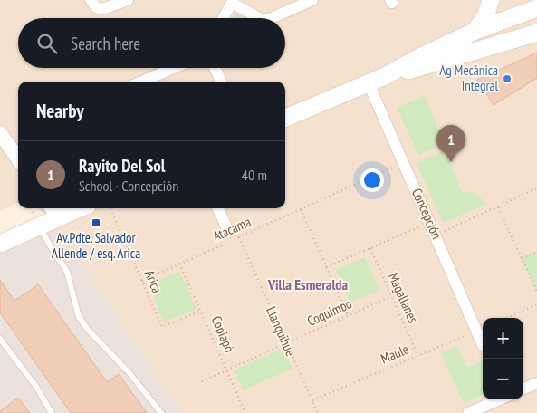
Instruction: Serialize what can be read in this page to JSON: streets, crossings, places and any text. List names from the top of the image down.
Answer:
{
  "streets": {
    "street": ["Concepción"],
    "path": [
      "Atacama",
      "Arica",
      "Magallanes",
      "Coquimbo",
      "Llanquihue",
      "Copiapó",
      "Maule"
    ]
  },
  "crossings": [
    ["Concepción", "Atacama"],
    ["Concepción", "Maule"],
    ["Atacama", "Arica"],
    ["Atacama", "Llanquihue"],
    ["Atacama", "Copiapó"],
    ["Arica", "Copiapó"],
    ["Magallanes", "Coquimbo"],
    ["Magallanes", "Maule"],
    ["Coquimbo", "Llanquihue"],
    ["Coquimbo", "Copiapó"],
    ["Llanquihue", "Maule"]
  ],
  "districts": ["Villa Esmeralda"],
  "places": {
    "other": ["Ag Mecánica Integral"],
    "transit": ["Av.Pdte. Salvador Allende / esq. Arica"]
  },
  "page": {
    "search": "Search here",
    "heading": "Nearby",
    "pins": "1",
    "list": [
      {
        "mark": "1",
        "name": "Rayito Del Sol",
        "note": "School · Concepción",
        "value": "40 m"
      }
    ],
    "map_buttons": ["+", "−"]
  }
}
